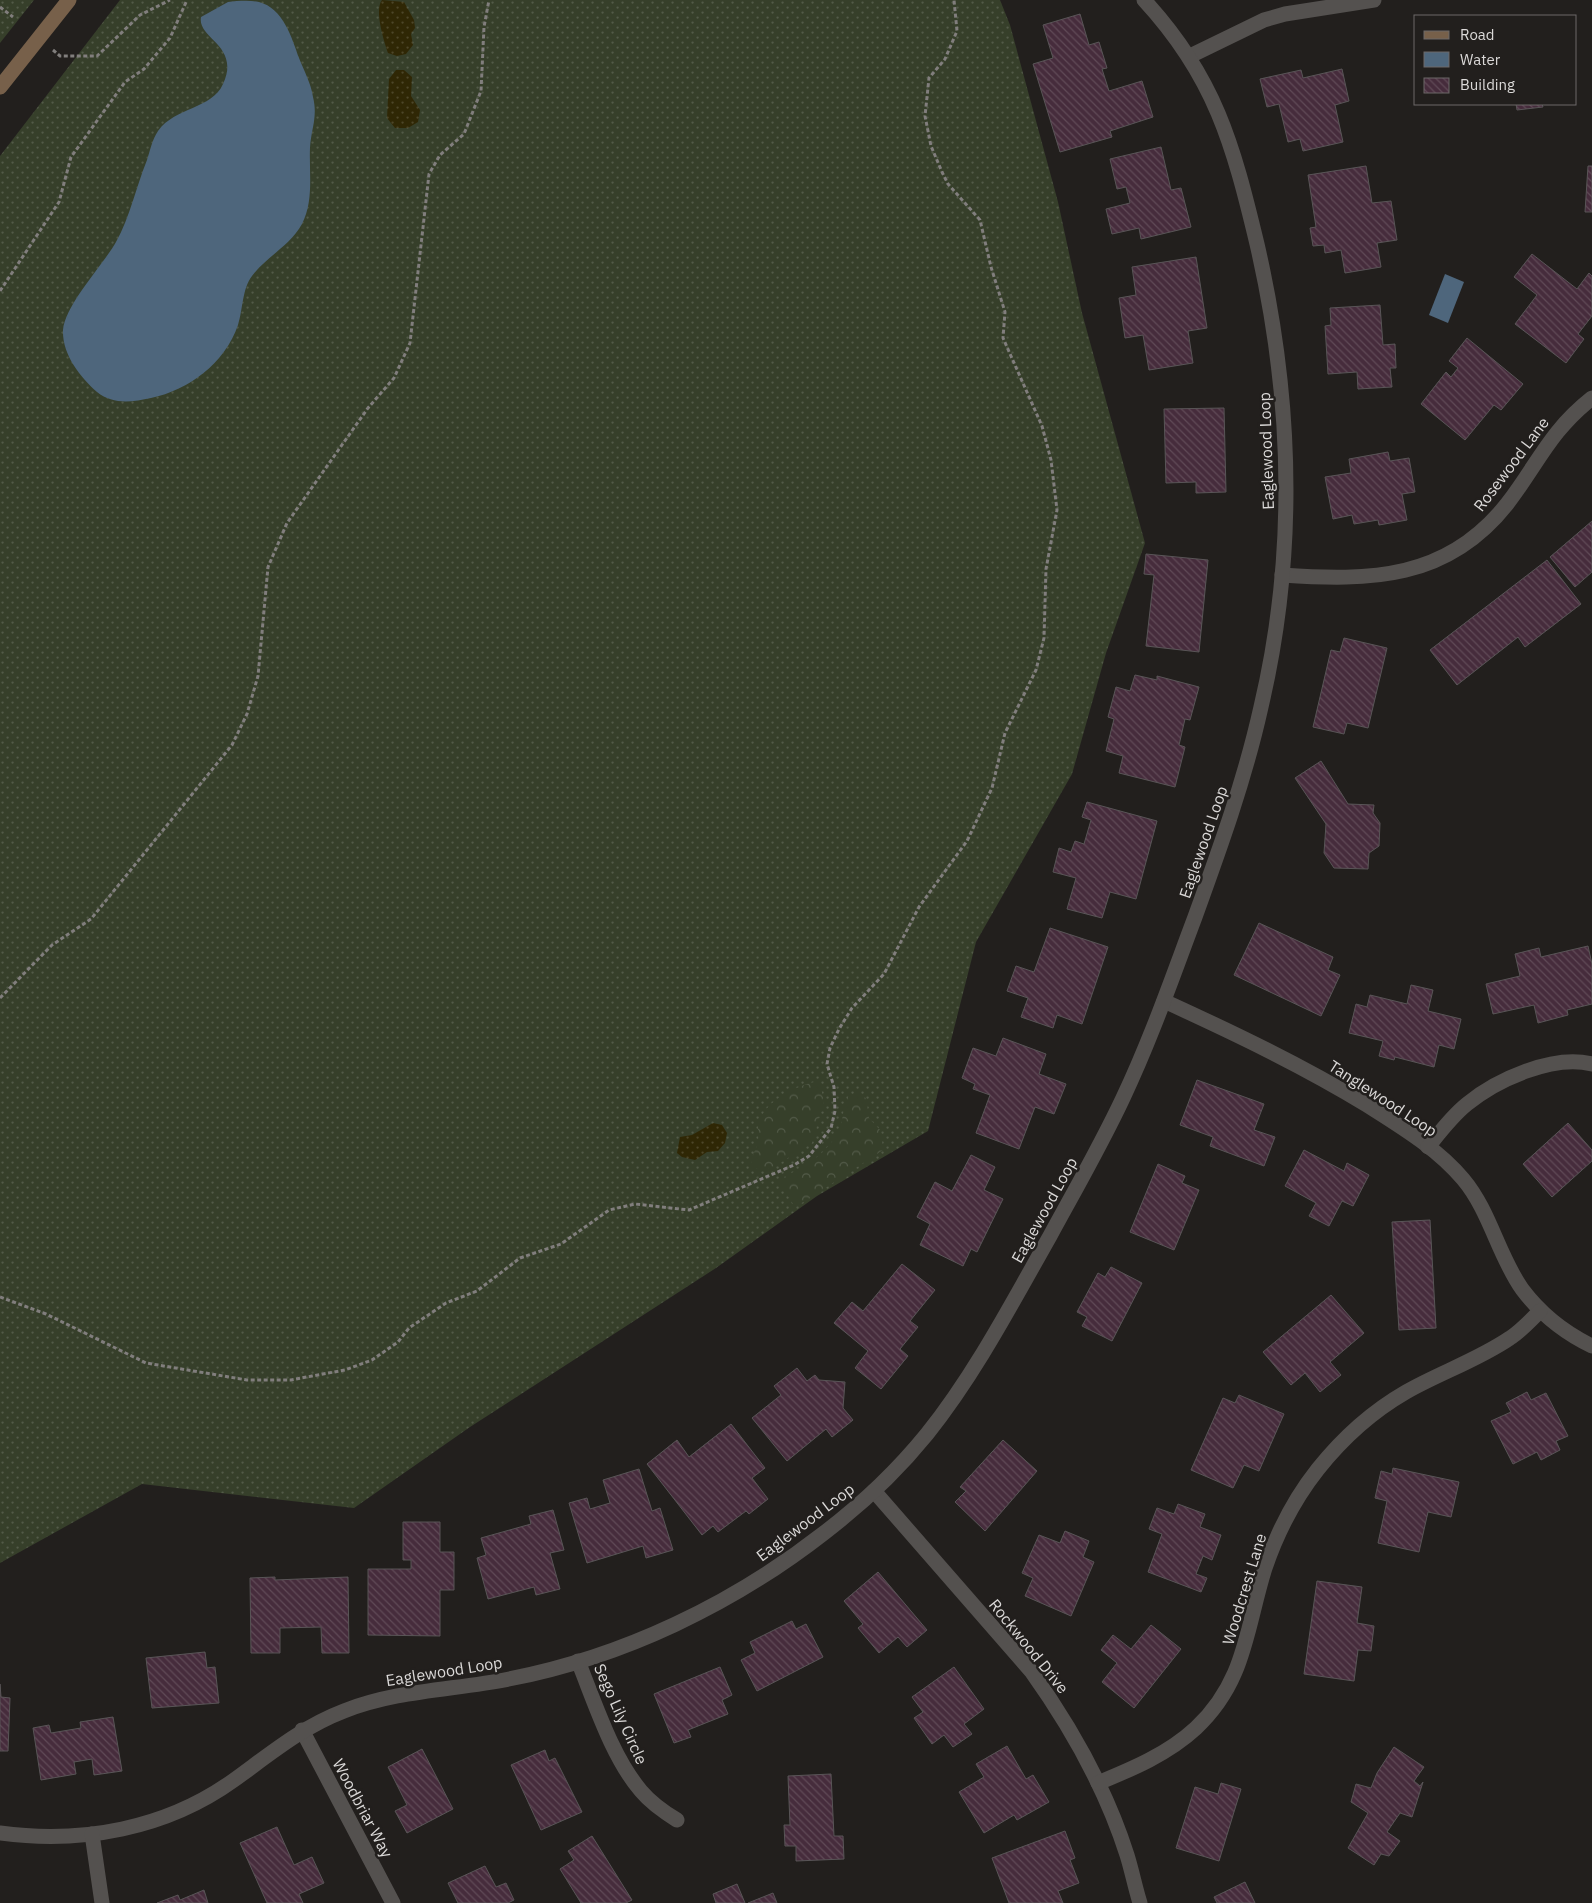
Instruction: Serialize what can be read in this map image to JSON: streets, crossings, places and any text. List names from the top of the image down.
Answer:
{
  "streets": {
    "street": [
      "Eaglewood Loop",
      "Rosewood Lane",
      "Tanglewood Loop",
      "Woodcrest Lane",
      "Rockwood Drive",
      "Sego Lily Circle",
      "Woodbriar Way"
    ]
  },
  "crossings": [
    ["Eaglewood Loop", "Rosewood Lane"],
    ["Eaglewood Loop", "Tanglewood Loop"],
    ["Eaglewood Loop", "Rockwood Drive"],
    ["Eaglewood Loop", "Sego Lily Circle"],
    ["Eaglewood Loop", "Woodbriar Way"],
    ["Tanglewood Loop", "Woodcrest Lane"],
    ["Woodcrest Lane", "Rockwood Drive"]
  ],
  "legend": ["Road", "Water", "Building"]
}
